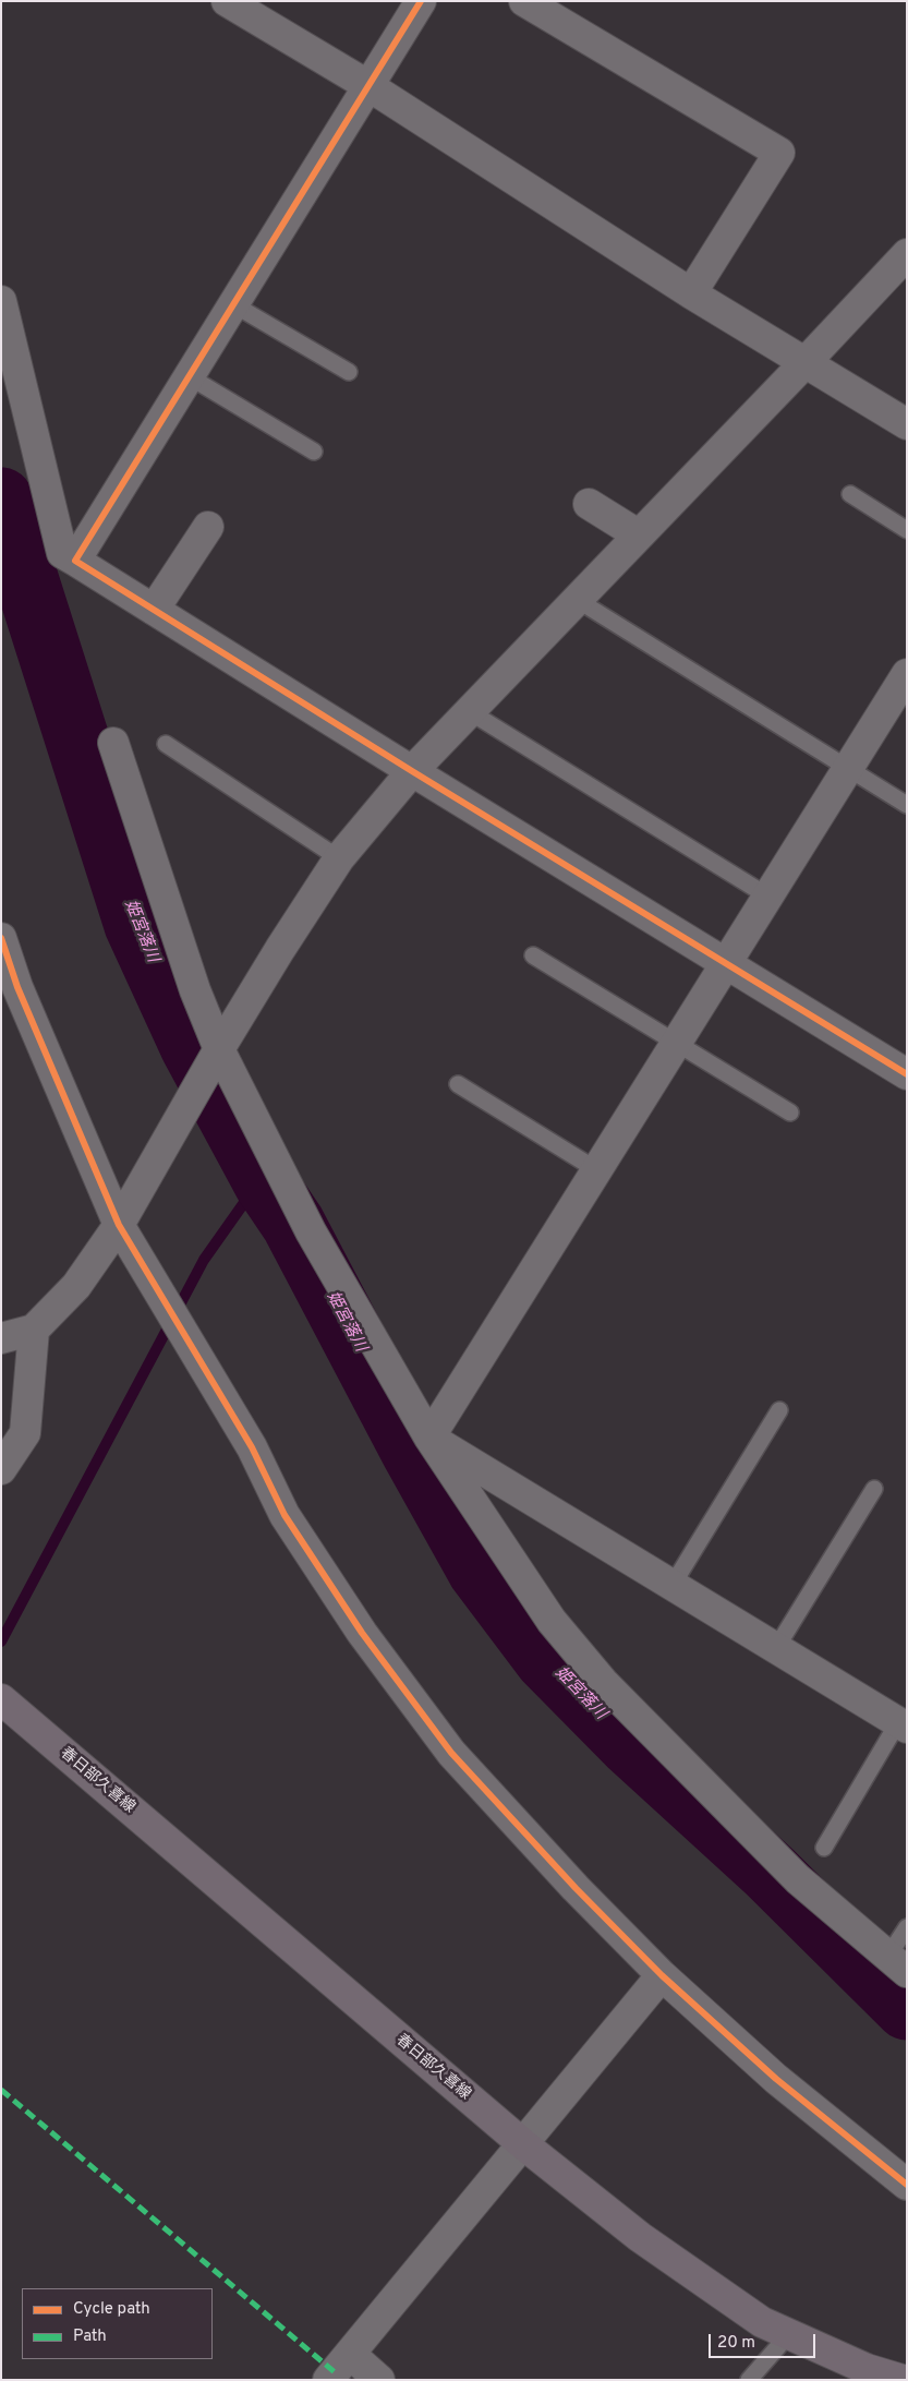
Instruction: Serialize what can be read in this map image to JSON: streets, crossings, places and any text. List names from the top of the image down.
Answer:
{
  "streets": {
    "main road": ["春日部久喜線"]
  },
  "water": ["姫宮落川"],
  "legend": ["Cycle path", "Path"],
  "scale_bar": "20 m"
}
